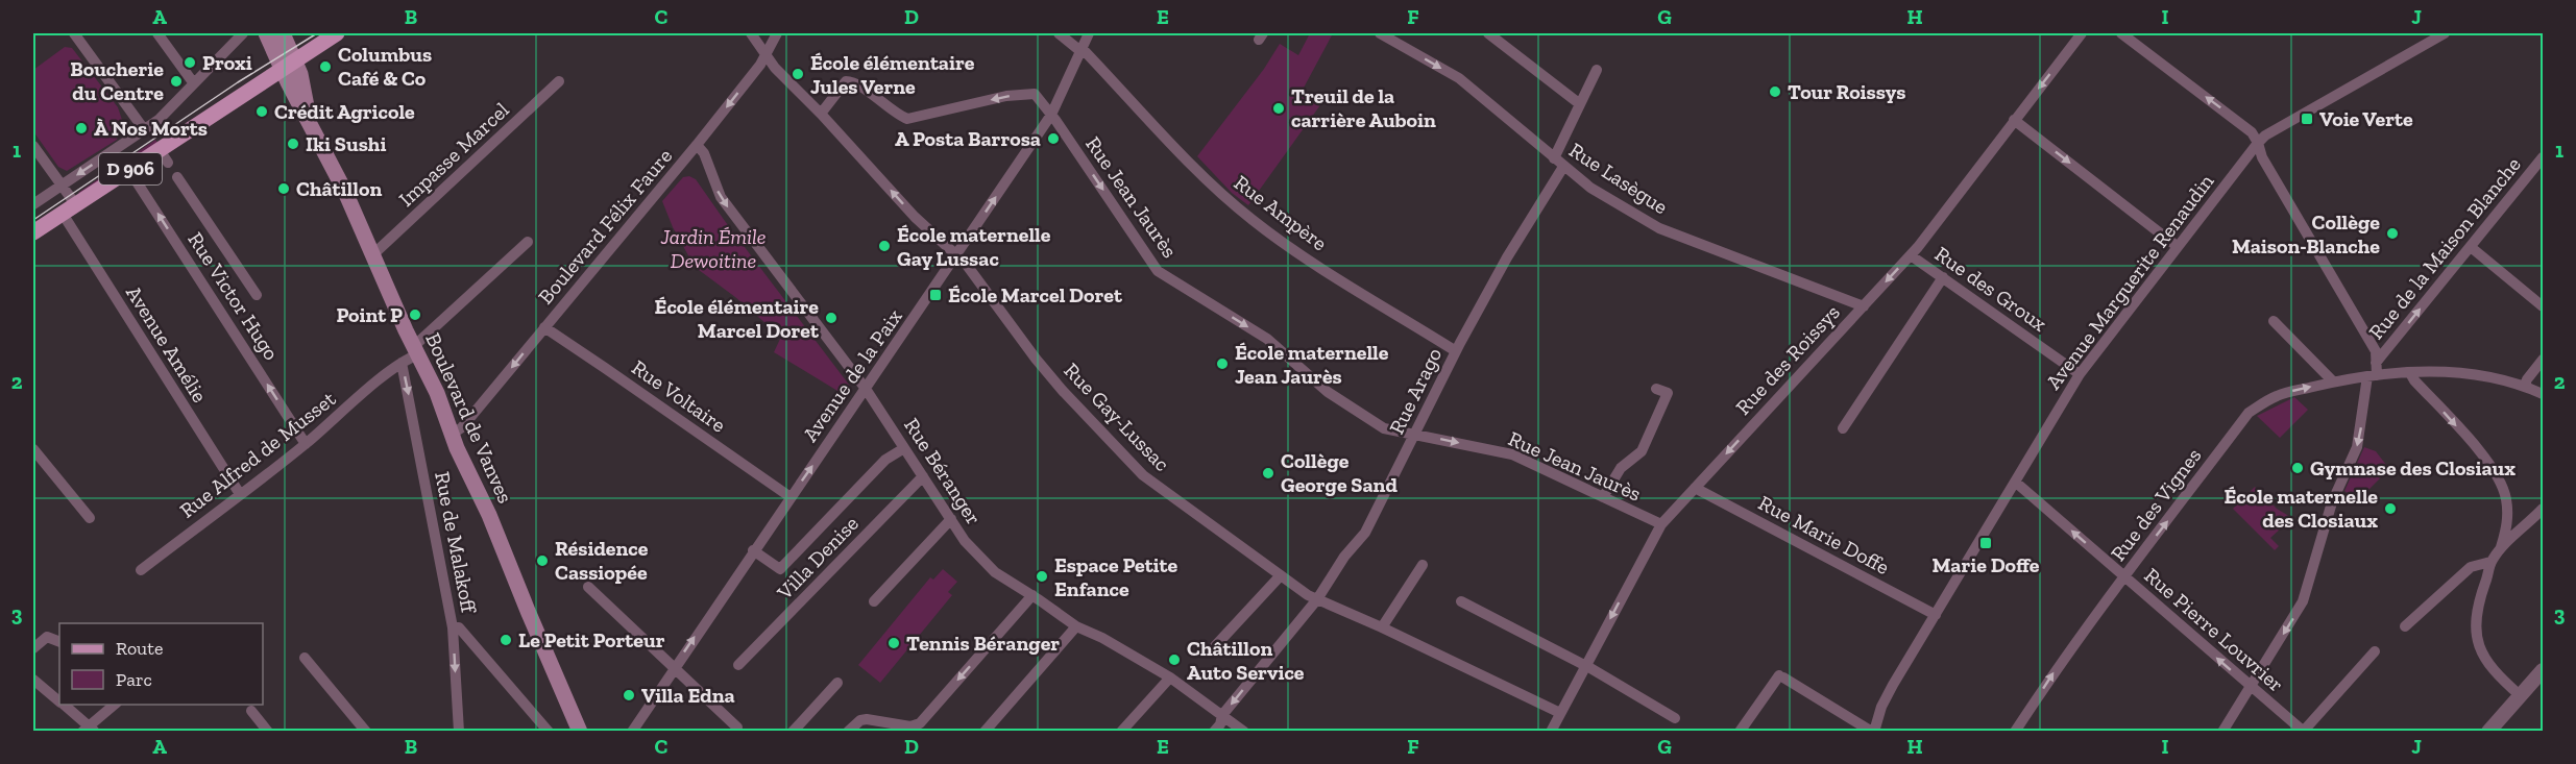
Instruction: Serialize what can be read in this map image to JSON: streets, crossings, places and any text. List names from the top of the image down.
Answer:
{
  "streets": {
    "main road": ["D 906", "Boulevard de Vanves"],
    "street": [
      "Impasse Marcel",
      "Rue Lasègue",
      "Rue Jean Jaurès",
      "Rue Ampère",
      "Boulevard Félix Faure",
      "Rue de la Maison Blanche",
      "Avenue Marguerite Renaudin",
      "Rue des Groux",
      "Rue Victor Hugo",
      "Avenue Amélie",
      "Rue des Roissys",
      "Avenue de la Paix",
      "Rue Arago",
      "Rue Voltaire",
      "Rue Gay-Lussac",
      "Rue Alfred de Musset",
      "Rue Béranger",
      "Rue des Vignes",
      "Rue Marie Doffe",
      "Rue de Malakoff",
      "Villa Denise",
      "Rue Pierre Louvrier"
    ]
  },
  "crossings": [
    ["Impasse Marcel", "Boulevard de Vanves"],
    ["D 906", "Rue Victor Hugo"],
    ["D 906", "Avenue Amélie"],
    ["D 906", "Boulevard de Vanves"],
    ["Rue Lasègue", "Rue des Roissys"],
    ["Rue Lasègue", "Rue Arago"],
    ["Rue Jean Jaurès", "Rue des Roissys"],
    ["Rue Jean Jaurès", "Avenue de la Paix"],
    ["Rue Jean Jaurès", "Rue Arago"],
    ["Rue Jean Jaurès", "Rue Gay-Lussac"],
    ["Rue Ampère", "Avenue de la Paix"],
    ["Rue Ampère", "Rue Arago"],
    ["Boulevard Félix Faure", "Rue Voltaire"],
    ["Boulevard Félix Faure", "Rue Gay-Lussac"],
    ["Boulevard Félix Faure", "Boulevard de Vanves"],
    ["Boulevard Félix Faure", "Rue Béranger"],
    ["Avenue Marguerite Renaudin", "Rue des Groux"],
    ["Avenue Marguerite Renaudin", "Rue Marie Doffe"],
    ["Avenue Marguerite Renaudin", "Rue Pierre Louvrier"],
    ["Rue des Groux", "Rue des Roissys"],
    ["Rue Victor Hugo", "Rue Alfred de Musset"],
    ["Avenue Amélie", "Rue Alfred de Musset"],
    ["Rue des Roissys", "Rue Gay-Lussac"],
    ["Rue des Roissys", "Rue Marie Doffe"],
    ["Avenue de la Paix", "Rue Voltaire"],
    ["Avenue de la Paix", "Rue Gay-Lussac"],
    ["Avenue de la Paix", "Rue Béranger"],
    ["Rue Arago", "Rue Gay-Lussac"],
    ["Rue Arago", "Rue Béranger"],
    ["Rue Alfred de Musset", "Rue de Malakoff"],
    ["Rue Béranger", "Villa Denise"],
    ["Rue des Vignes", "Rue Pierre Louvrier"]
  ],
  "one_way": [
    "Rue de la Maison Blanche",
    "Rue des Roissys",
    "Avenue de la Paix",
    "Rue Béranger",
    "Rue des Vignes",
    "Rue de Malakoff",
    "Rue Pierre Louvrier"
  ],
  "parks": ["Jardin Émile Dewoitine"],
  "places": {
    "other": [
      "Proxi",
      "Columbus Café & Co",
      "École élémentaire Jules Verne",
      "Boucherie du Centre",
      "Tour Roissys",
      "Treuil de la carrière Auboin",
      "Crédit Agricole",
      "À Nos Morts",
      "A Posta Barrosa",
      "Iki Sushi",
      "Châtillon",
      "Collège Maison-Blanche",
      "École maternelle Gay Lussac",
      "Point P",
      "École élémentaire Marcel Doret",
      "École maternelle Jean Jaurès",
      "Gymnase des Closiaux",
      "Collège George Sand",
      "École maternelle des Closiaux",
      "Résidence Cassiopée",
      "Espace Petite Enfance",
      "Le Petit Porteur",
      "Tennis Béranger",
      "Châtillon Auto Service",
      "Villa Edna"
    ],
    "transit": ["Voie Verte", "École Marcel Doret", "Marie Doffe"]
  },
  "legend": ["Route", "Parc"],
  "grid": {
    "columns": [
      "A",
      "B",
      "C",
      "D",
      "E",
      "F",
      "G",
      "H",
      "I",
      "J"
    ],
    "rows": ["1", "2", "3"]
  }
}
